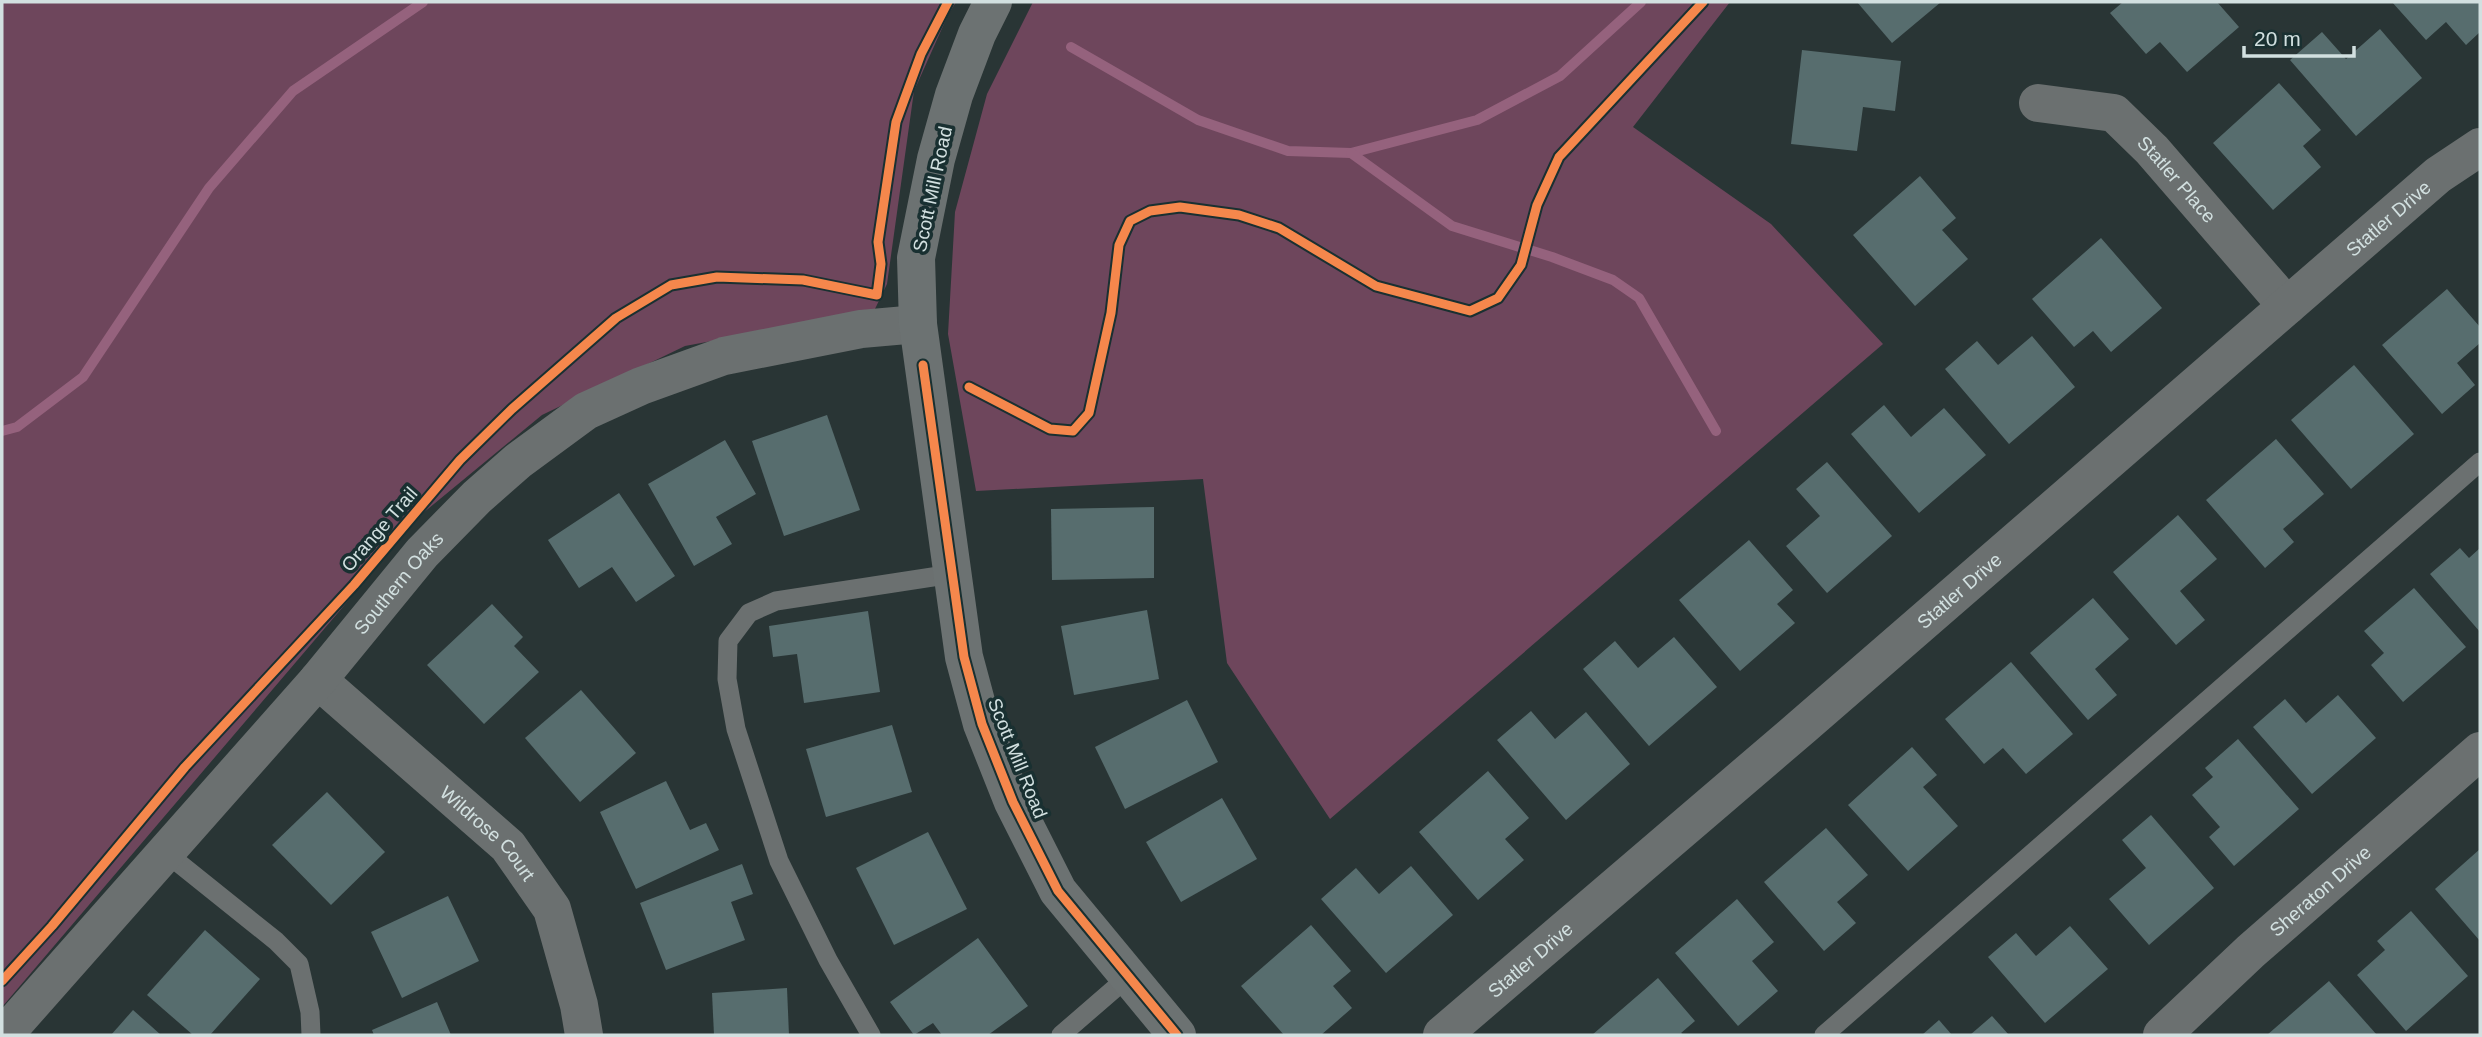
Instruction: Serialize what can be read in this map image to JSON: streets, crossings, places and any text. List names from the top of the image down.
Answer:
{
  "streets": {
    "street": [
      "Statler Place",
      "Scott Mill Road",
      "Statler Drive",
      "Southern Oaks",
      "Wildrose Court",
      "Sheraton Drive"
    ],
    "cycle path": ["Orange Trail"]
  },
  "crossings": [
    ["Statler Place", "Statler Drive"],
    ["Scott Mill Road", "Southern Oaks"],
    ["Southern Oaks", "Wildrose Court"]
  ],
  "scale_bar": "20 m"
}
